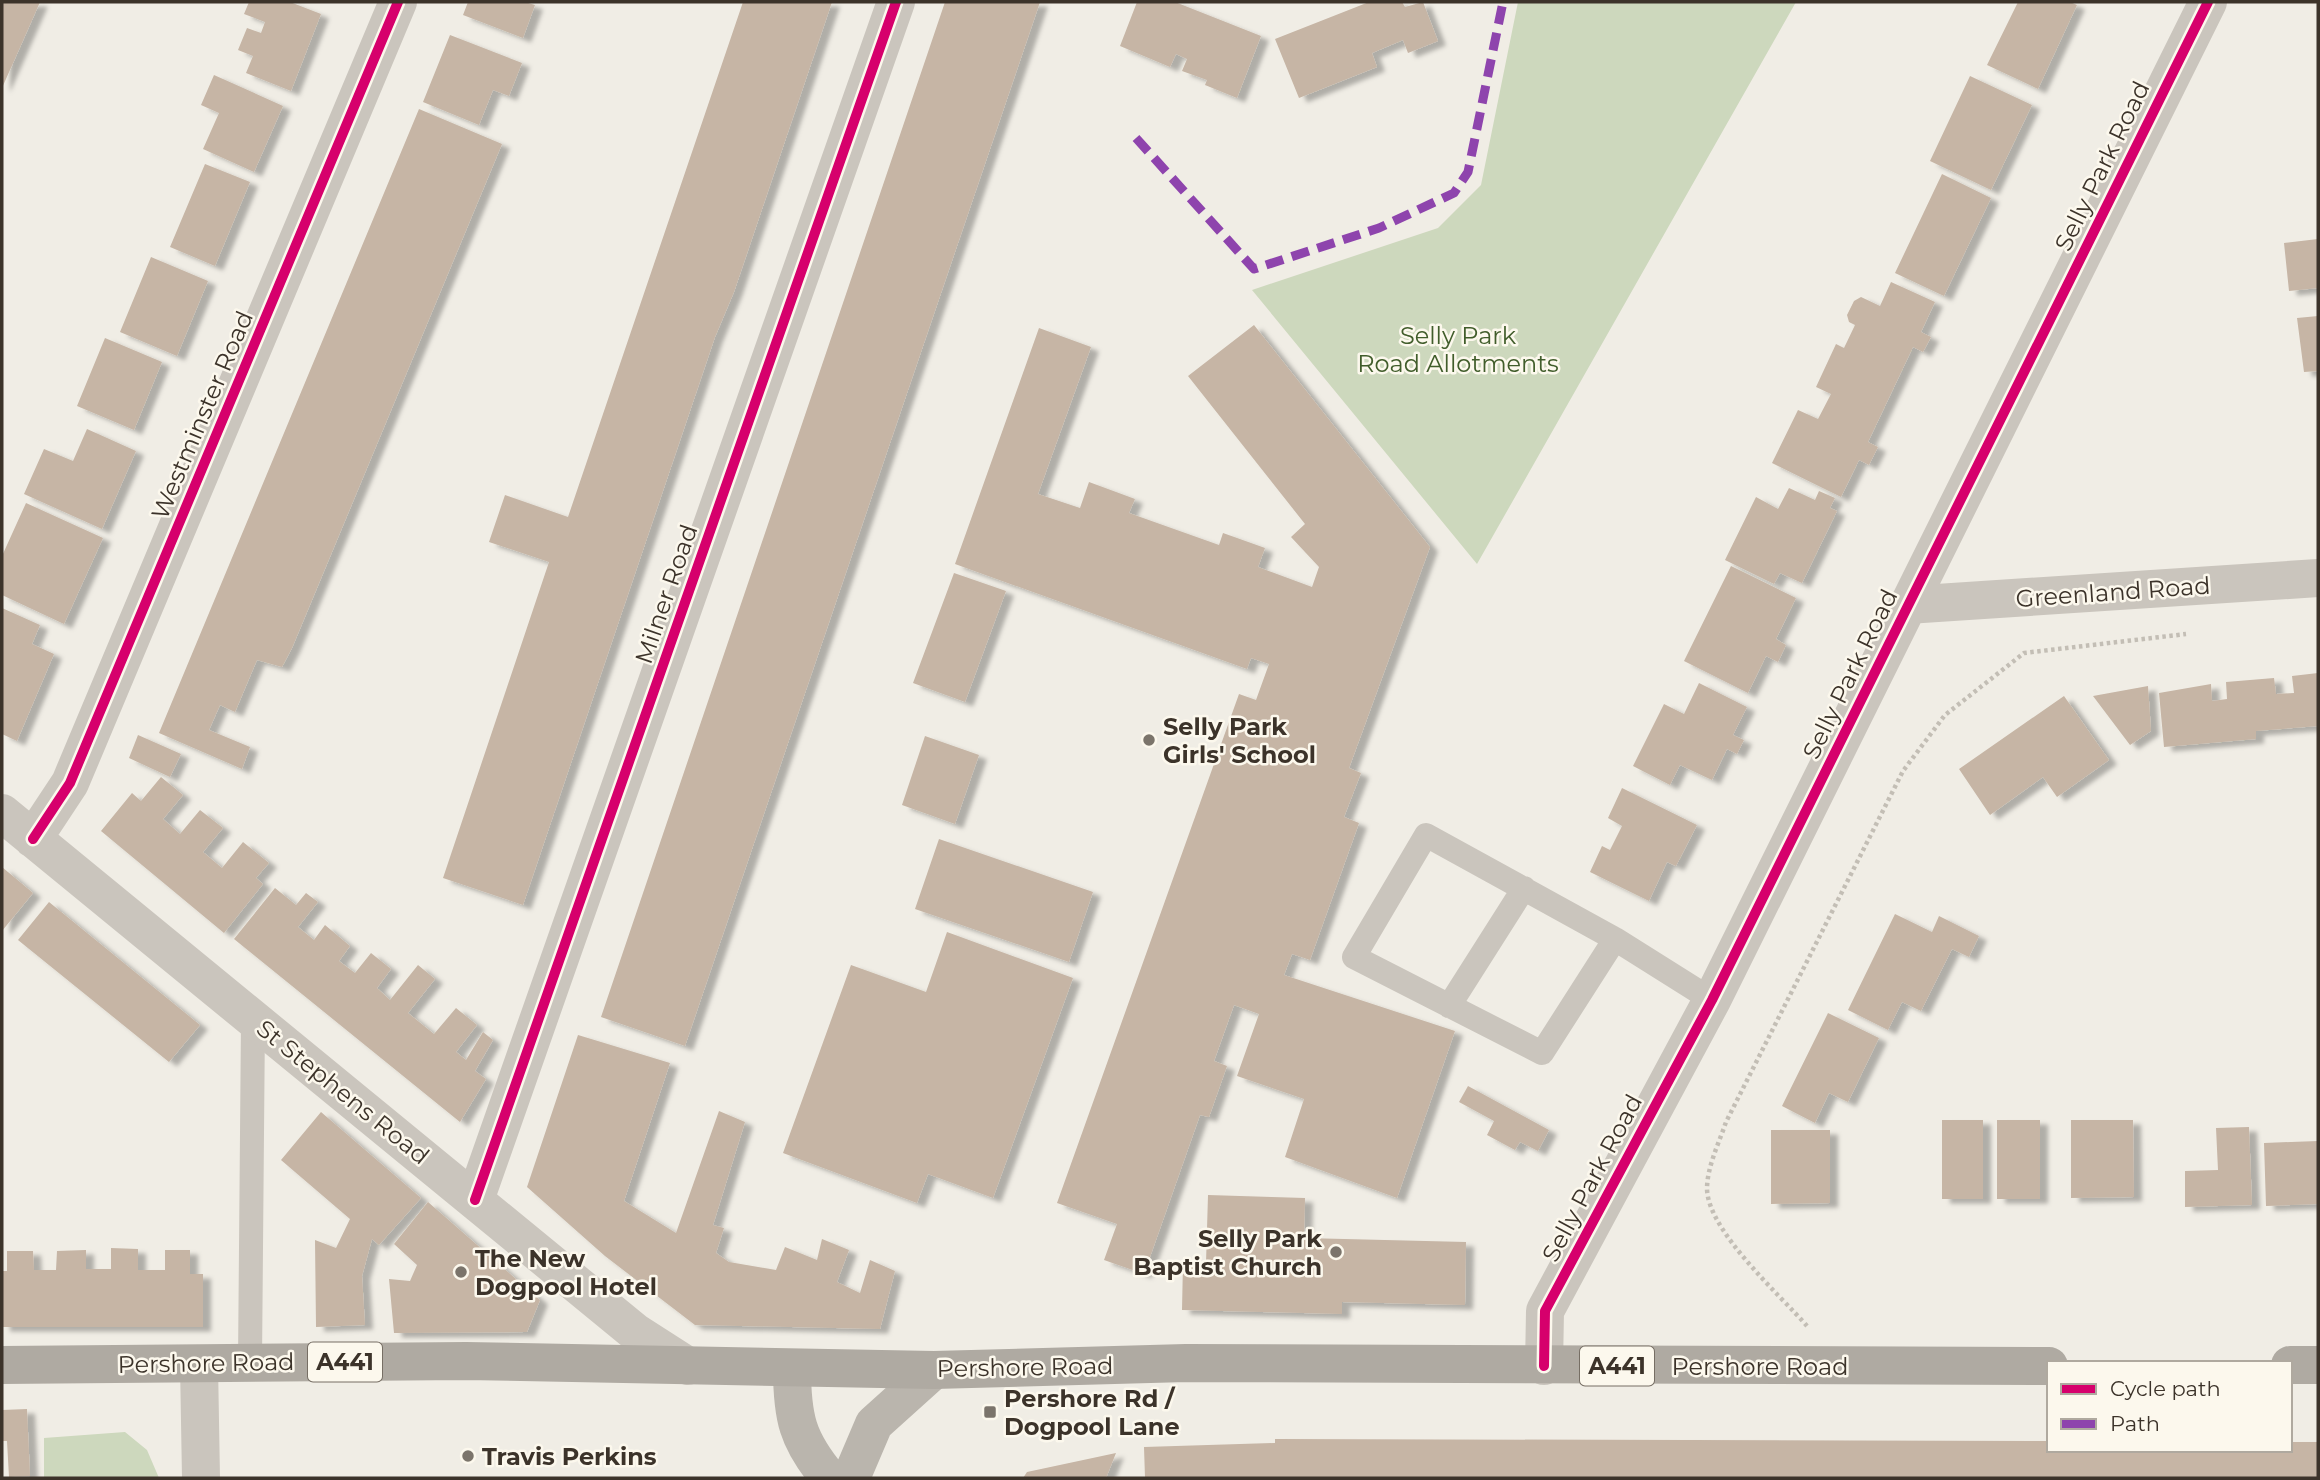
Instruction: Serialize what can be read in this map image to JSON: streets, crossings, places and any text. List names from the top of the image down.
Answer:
{
  "streets": {
    "main road": ["A441", "Pershore Road"],
    "street": [
      "Selly Park Road",
      "Westminster Road",
      "Greenland Road",
      "Milner Road",
      "St Stephens Road"
    ]
  },
  "crossings": [
    ["Selly Park Road", "Greenland Road"],
    ["Selly Park Road", "Pershore Road"],
    ["Westminster Road", "St Stephens Road"],
    ["Milner Road", "St Stephens Road"],
    ["St Stephens Road", "Pershore Road"]
  ],
  "parks": ["Selly Park Road Allotments"],
  "places": {
    "other": [
      "Selly Park Girls' School",
      "Selly Park Baptist Church",
      "The New Dogpool Hotel",
      "Travis Perkins"
    ],
    "transit": ["Pershore Rd / Dogpool Lane"]
  },
  "legend": ["Cycle path", "Path"]
}
